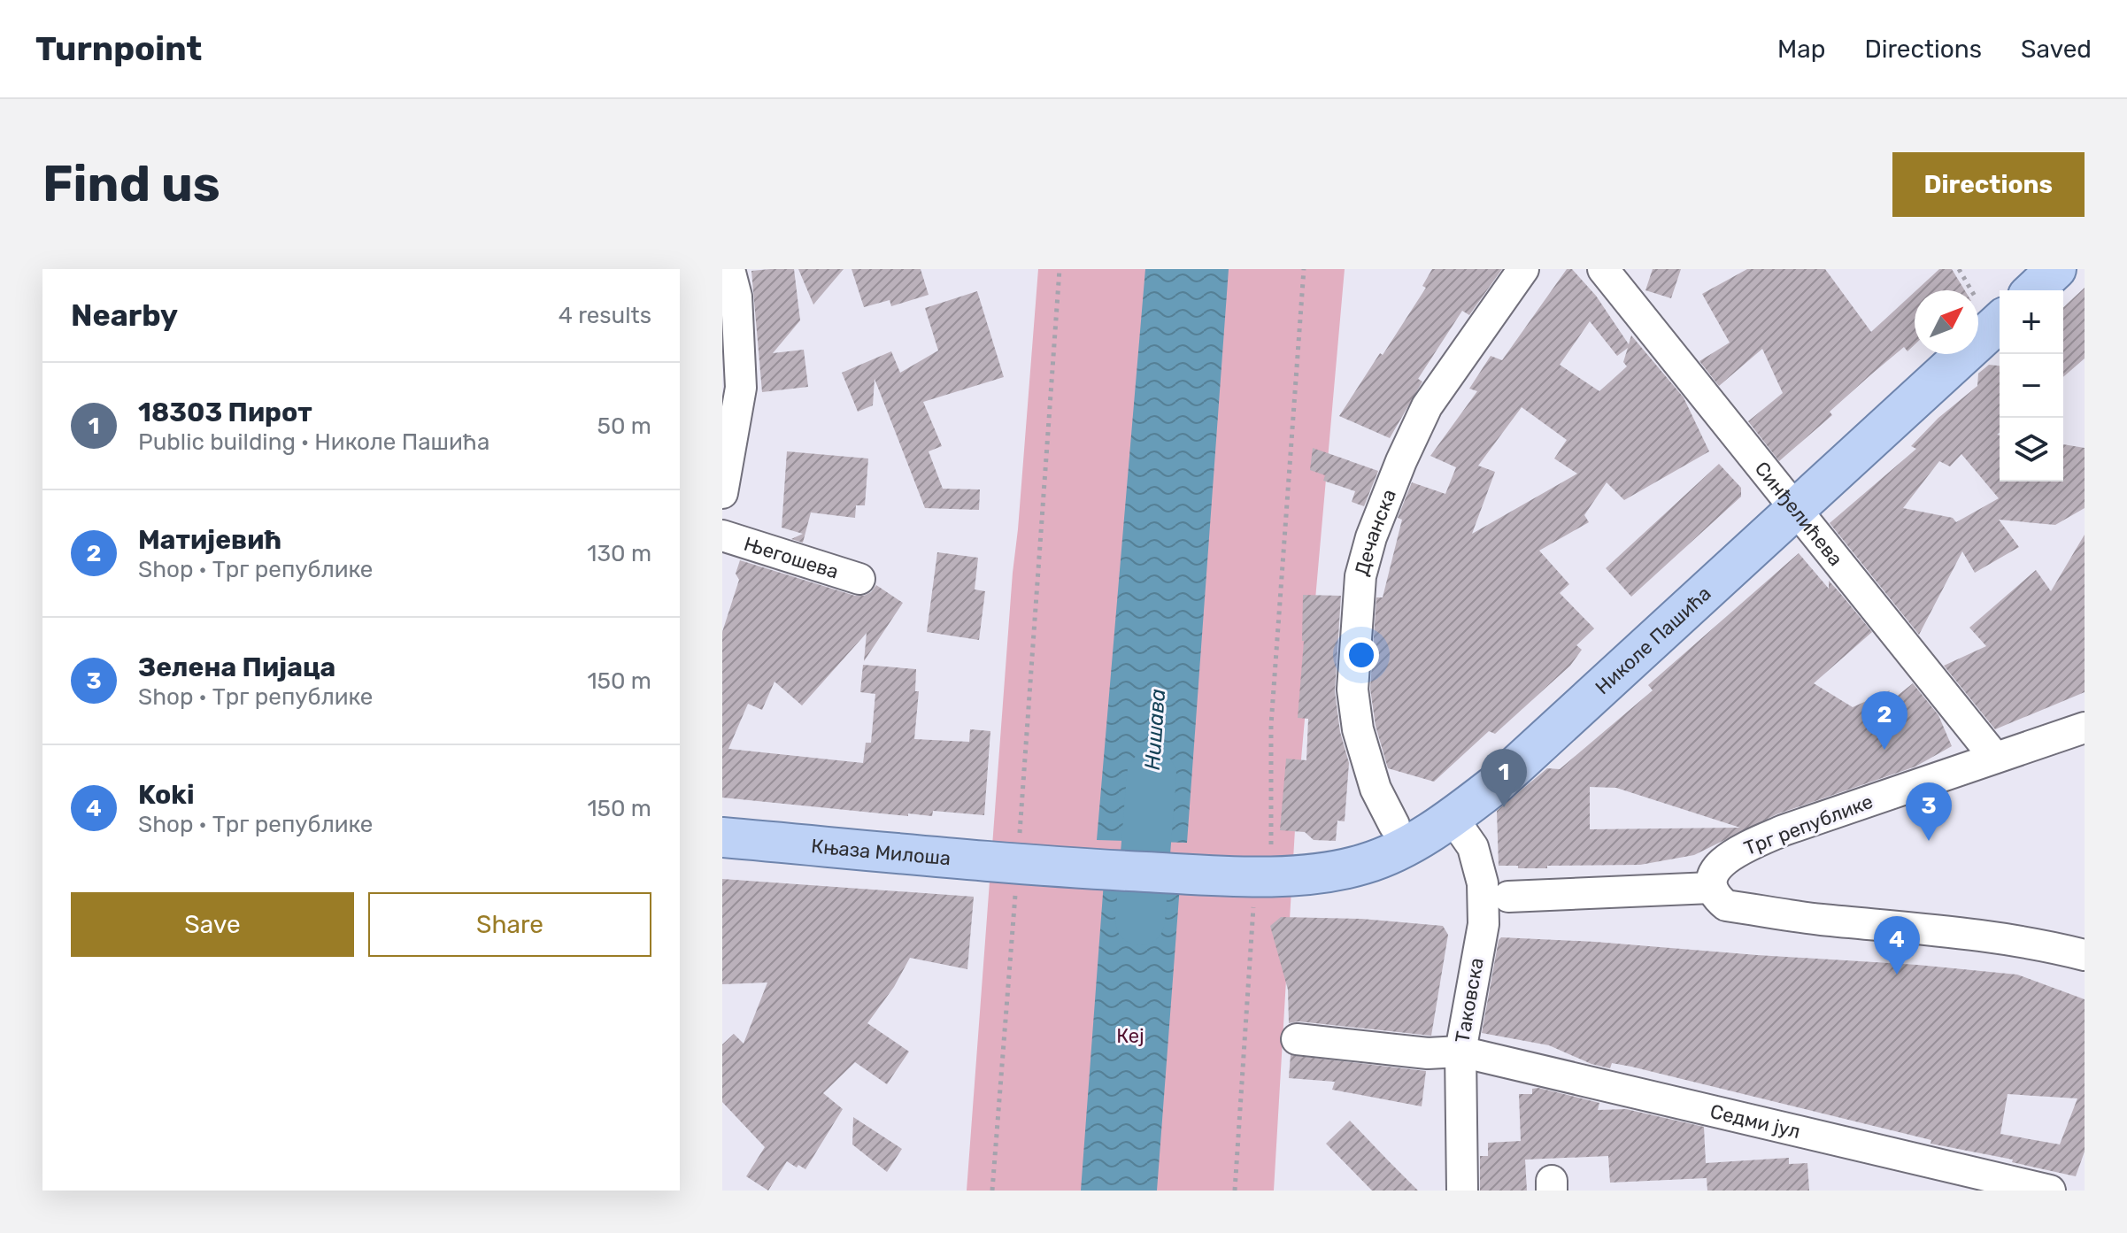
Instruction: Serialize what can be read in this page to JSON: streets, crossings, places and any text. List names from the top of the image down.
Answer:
{
  "streets": {
    "main road": ["Николе Пашића", "Књаза Милоша"],
    "street": [
      "Синђелићева",
      "Дечанска",
      "Његошева",
      "Трг републике",
      "Таковска",
      "Седми јул"
    ]
  },
  "crossings": [
    ["Синђелићева", "Николе Пашића"],
    ["Синђелићева", "Трг републике"],
    ["Николе Пашића", "Књаза Милоша"],
    ["Николе Пашића", "Таковска"],
    ["Таковска", "Седми јул"]
  ],
  "water": ["Нишава"],
  "parks": ["Кеј"],
  "north": "top right",
  "page": {
    "header": "Turnpoint",
    "nav": ["Map", "Directions", "Saved"],
    "buttons": [
      "Directions",
      ["Save", "Share"]
    ],
    "title": "Find us",
    "heading": ["Nearby", "4 results"],
    "map_buttons": ["+", "−"],
    "list": [
      {
        "mark": "1",
        "name": "18303 Пирот",
        "note": "Public building · Николе Пашића",
        "value": "50 m"
      },
      {
        "mark": "2",
        "name": "Матијевић",
        "note": "Shop · Трг републике",
        "value": "130 m"
      },
      {
        "mark": "3",
        "name": "Зелена Пијаца",
        "note": "Shop · Трг републике",
        "value": "150 m"
      },
      {
        "mark": "4",
        "name": "Koki",
        "note": "Shop · Трг републике",
        "value": "150 m"
      }
    ],
    "pins": [
      "2",
      "1",
      "3",
      "4"
    ]
  }
}
